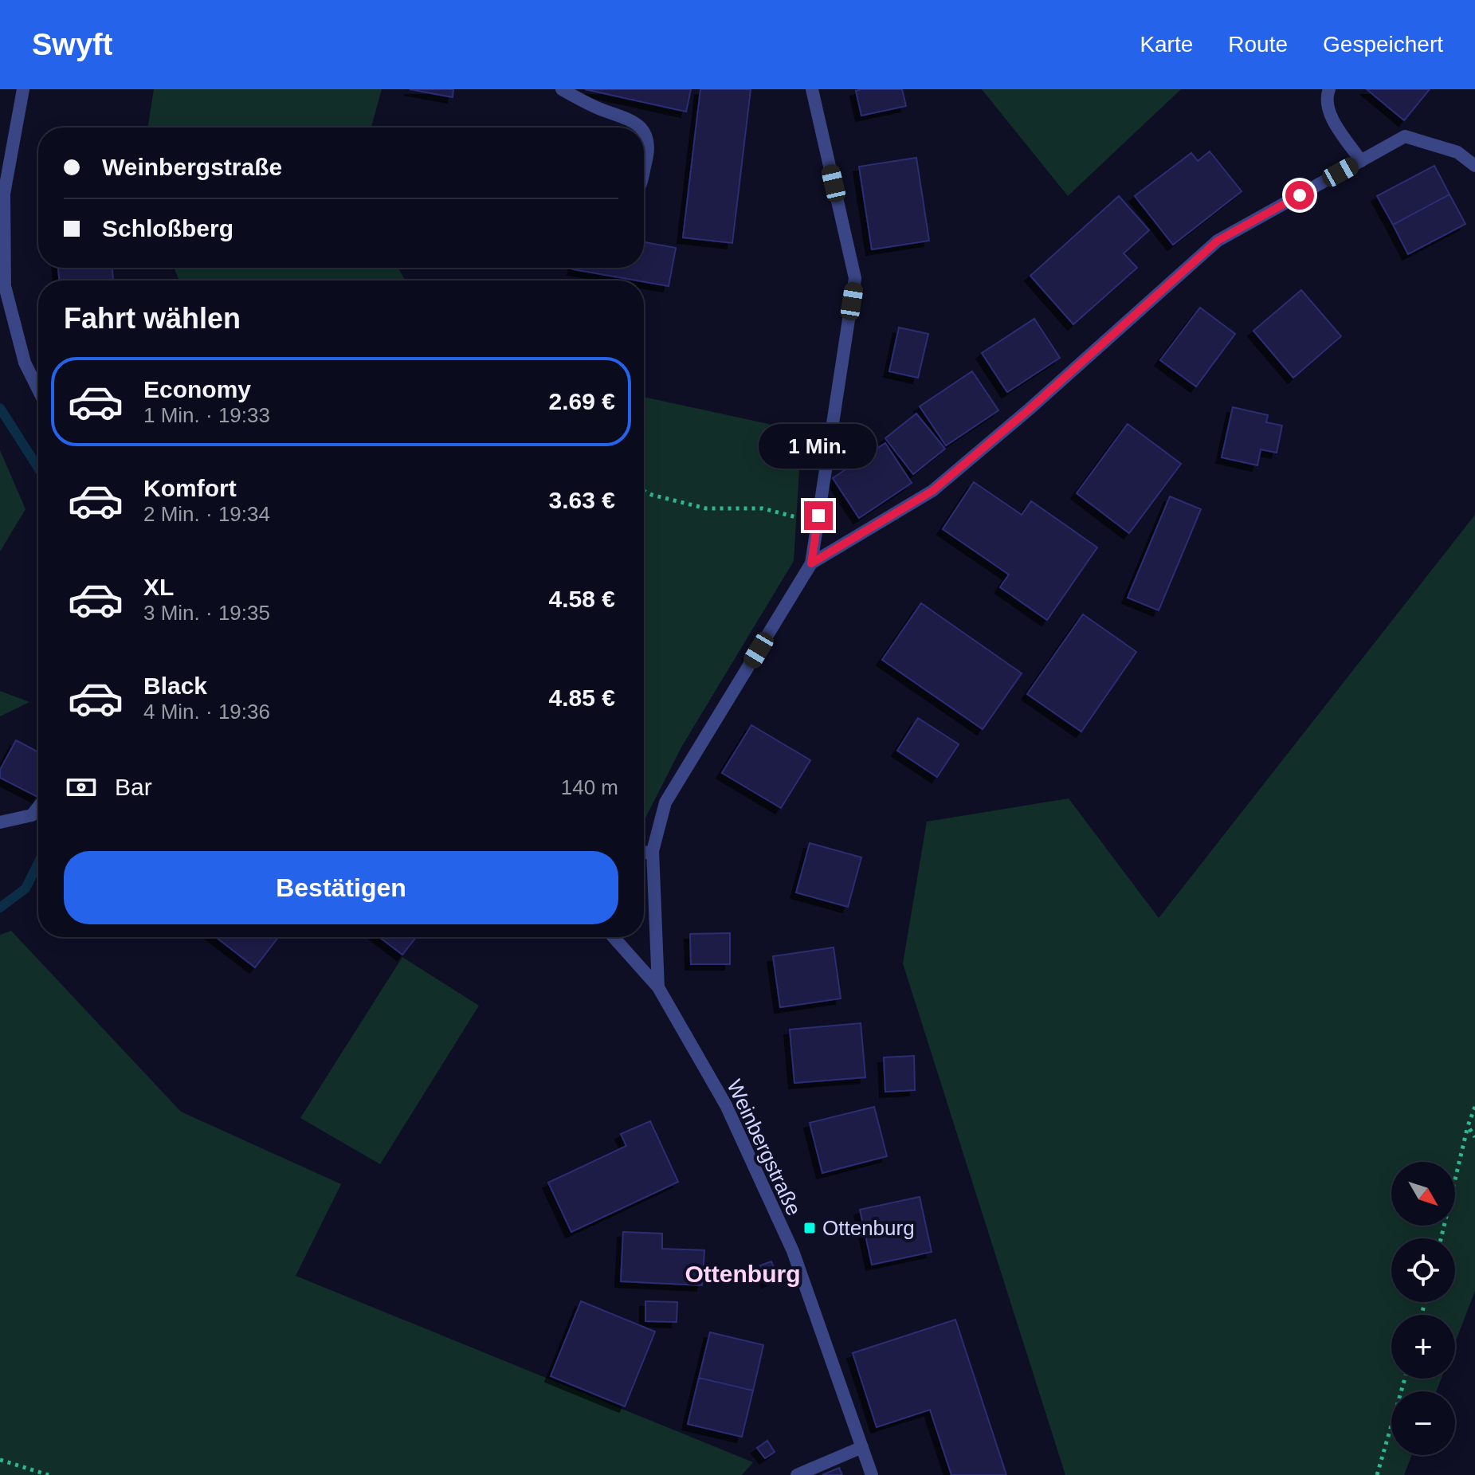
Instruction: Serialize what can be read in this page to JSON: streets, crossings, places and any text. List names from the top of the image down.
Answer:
{
  "streets": {
    "street": ["Weinbergstraße"]
  },
  "districts": ["Ottenburg"],
  "places": {
    "transit": ["Ottenburg"]
  },
  "north": "bottom right",
  "page": {
    "header": "Swyft",
    "nav": ["Karte", "Route", "Gespeichert"],
    "banner": ["Weinbergstraße", "Schloßberg"],
    "heading": "Fahrt wählen",
    "list": [
      {
        "name": "Economy",
        "note": "1 Min. · 19:33",
        "value": "2.69 €"
      },
      {
        "name": "Komfort",
        "note": "2 Min. · 19:34",
        "value": "3.63 €"
      },
      {
        "name": "XL",
        "note": "3 Min. · 19:35",
        "value": "4.58 €"
      },
      {
        "name": "Black",
        "note": "4 Min. · 19:36",
        "value": "4.85 €"
      }
    ],
    "bubble": "1 Min.",
    "pay": ["Bar", "140 m"],
    "buttons": "Bestätigen",
    "map_buttons": ["+", "−"]
  }
}
